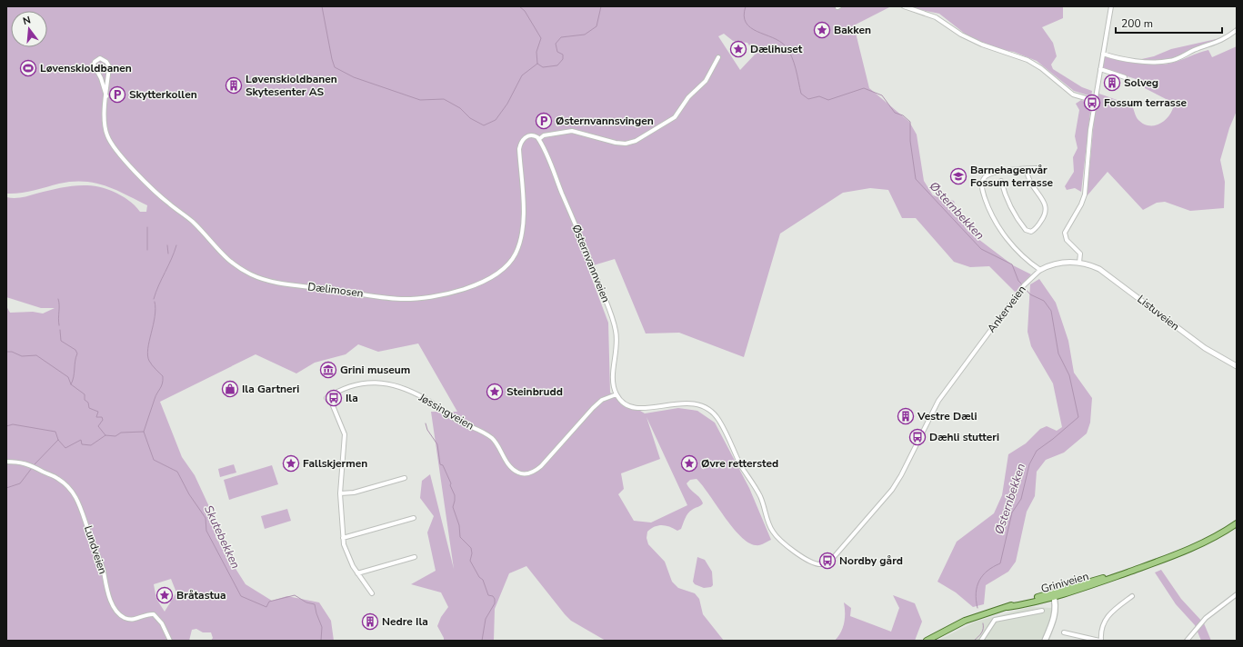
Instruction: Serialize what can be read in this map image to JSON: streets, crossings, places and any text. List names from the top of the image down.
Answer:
{
  "streets": {
    "main road": ["Griniveien"],
    "street": [
      "Østernvannveien",
      "Dælimosen",
      "Ankerveien",
      "Listuveien",
      "Jøssingveien",
      "Lundveien"
    ]
  },
  "crossings": [
    ["Østernvannveien", "Dælimosen"],
    ["Østernvannveien", "Ankerveien"],
    ["Østernvannveien", "Jøssingveien"],
    ["Ankerveien", "Listuveien"],
    ["Ankerveien", "Jøssingveien"]
  ],
  "water": ["Østernbekken", "Skutebekken"],
  "places": {
    "place": [
      "Bakken",
      "Dælihuset",
      "Steinbrudd",
      "Fallskjermen",
      "Øvre rettersted",
      "Bråtastua"
    ],
    "sports": ["Løvenskioldbanen"],
    "building": [
      "Solveg",
      "Løvenskioldbanen Skytesenter AS",
      "Vestre Dæli",
      "Nedre Ila"
    ],
    "parking": ["Skytterkollen", "Østernvannsvingen"],
    "bus stop": [
      "Fossum terrasse",
      "Ila",
      "Dæhli stutteri",
      "Nordby gård"
    ],
    "school or university": ["Barnehagenvår Fossum terrasse"],
    "museum": ["Grini museum"],
    "shop": ["Ila Gartneri"]
  },
  "scale_bar": "200 m",
  "north": "top"
}
